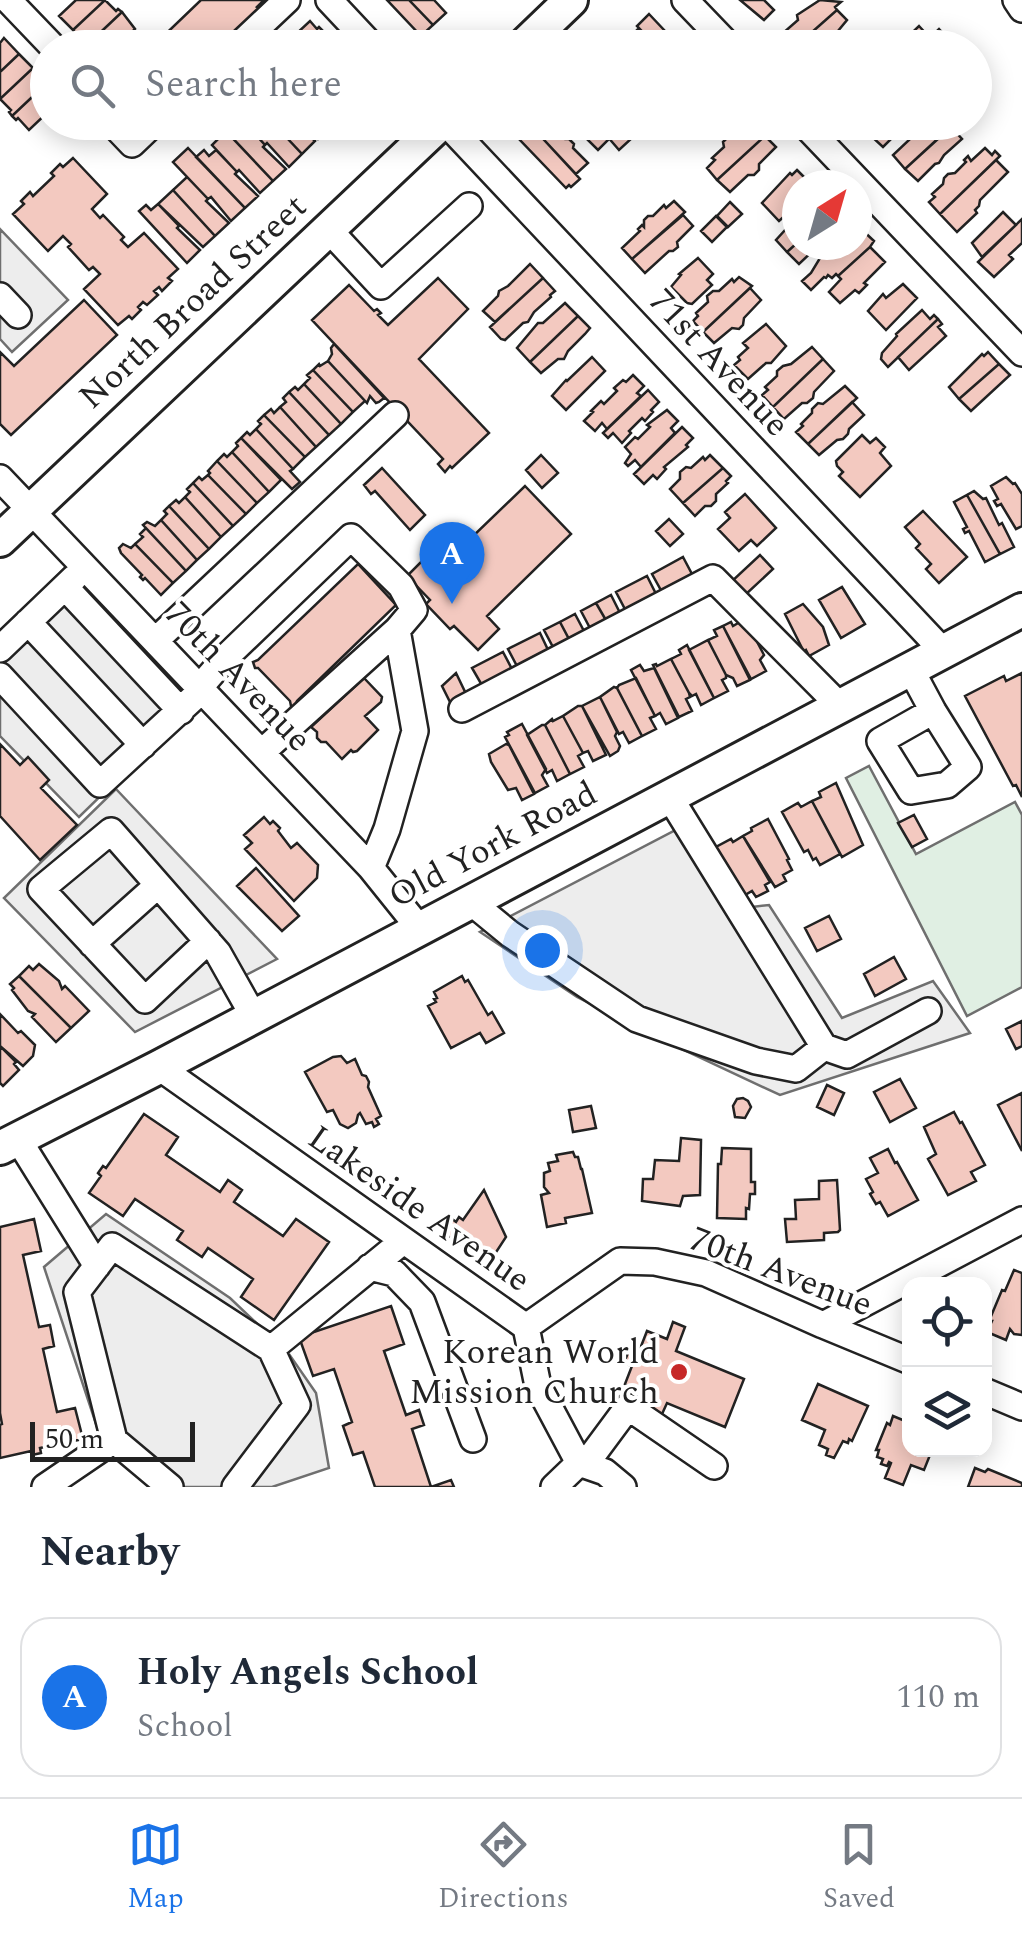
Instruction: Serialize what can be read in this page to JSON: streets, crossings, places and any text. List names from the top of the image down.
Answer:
{
  "streets": {
    "main road": ["North Broad Street", "Old York Road"],
    "street": ["71st Avenue", "70th Avenue", "Lakeside Avenue"]
  },
  "crossings": [
    ["North Broad Street", "70th Avenue"],
    ["71st Avenue", "Old York Road"],
    ["70th Avenue", "Old York Road"],
    ["70th Avenue", "Lakeside Avenue"],
    ["Old York Road", "Lakeside Avenue"]
  ],
  "places": ["Korean World Mission Church"],
  "scale_bar": "50 m",
  "north": "top right",
  "page": {
    "search": "Search here",
    "pins": "A",
    "scale": "50 m",
    "heading": "Nearby",
    "list": [
      {
        "mark": "A",
        "name": "Holy Angels School",
        "note": "School",
        "value": "110 m"
      }
    ],
    "nav": ["Map", "Directions", "Saved"]
  }
}
